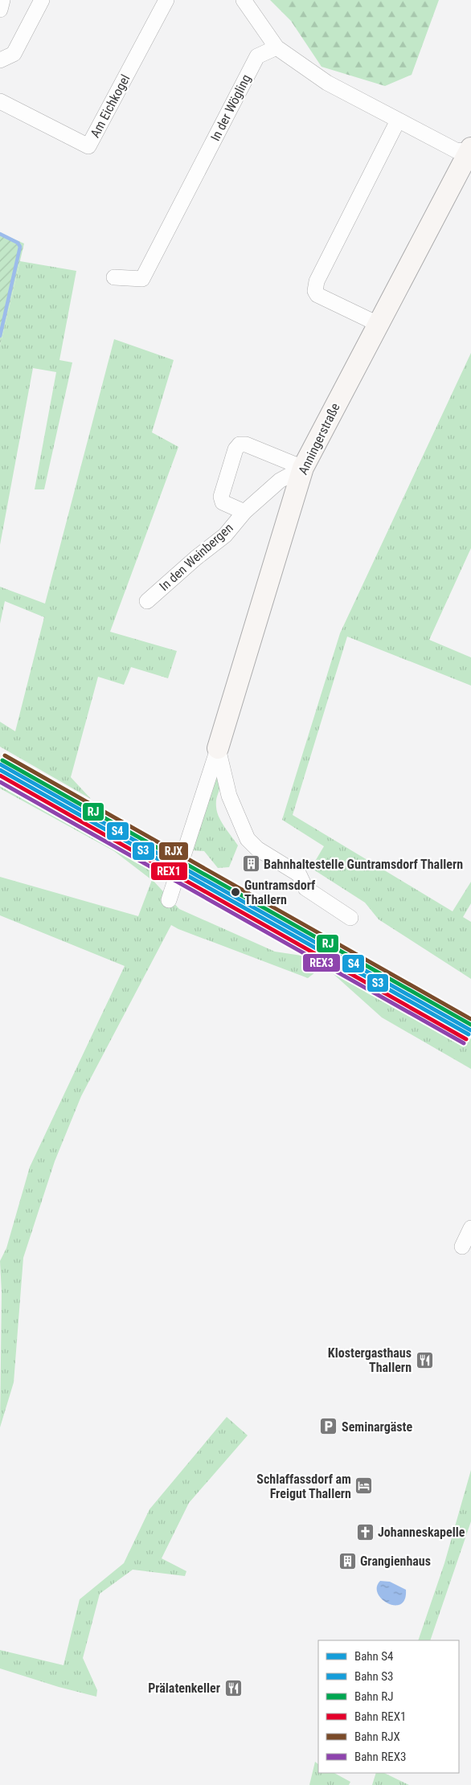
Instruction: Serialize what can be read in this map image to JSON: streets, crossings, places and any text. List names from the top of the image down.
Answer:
{
  "streets": {
    "street": [
      "Am Eichkogel",
      "In der Wögling",
      "Anningerstraße",
      "In den Weinbergen"
    ]
  },
  "crossings": [
    ["Anningerstraße", "In den Weinbergen"]
  ],
  "places": {
    "building": ["Bahnhaltestelle Guntramsdorf Thallern", "Grangienhaus"],
    "other": ["Guntramsdorf Thallern"],
    "restaurant": ["Klostergasthaus Thallern", "Prälatenkeller"],
    "parking": ["Seminargäste"],
    "hotel": ["Schlaffassdorf am Freigut Thallern"],
    "church": ["Johanneskapelle"]
  },
  "lines": [
    "rail line RJX",
    "rail line RJ",
    "rail line S4",
    "rail line S3",
    "rail line REX1",
    "rail line REX3"
  ],
  "legend": [
    "Bahn S4",
    "Bahn S3",
    "Bahn RJ",
    "Bahn REX1",
    "Bahn RJX",
    "Bahn REX3"
  ]
}
